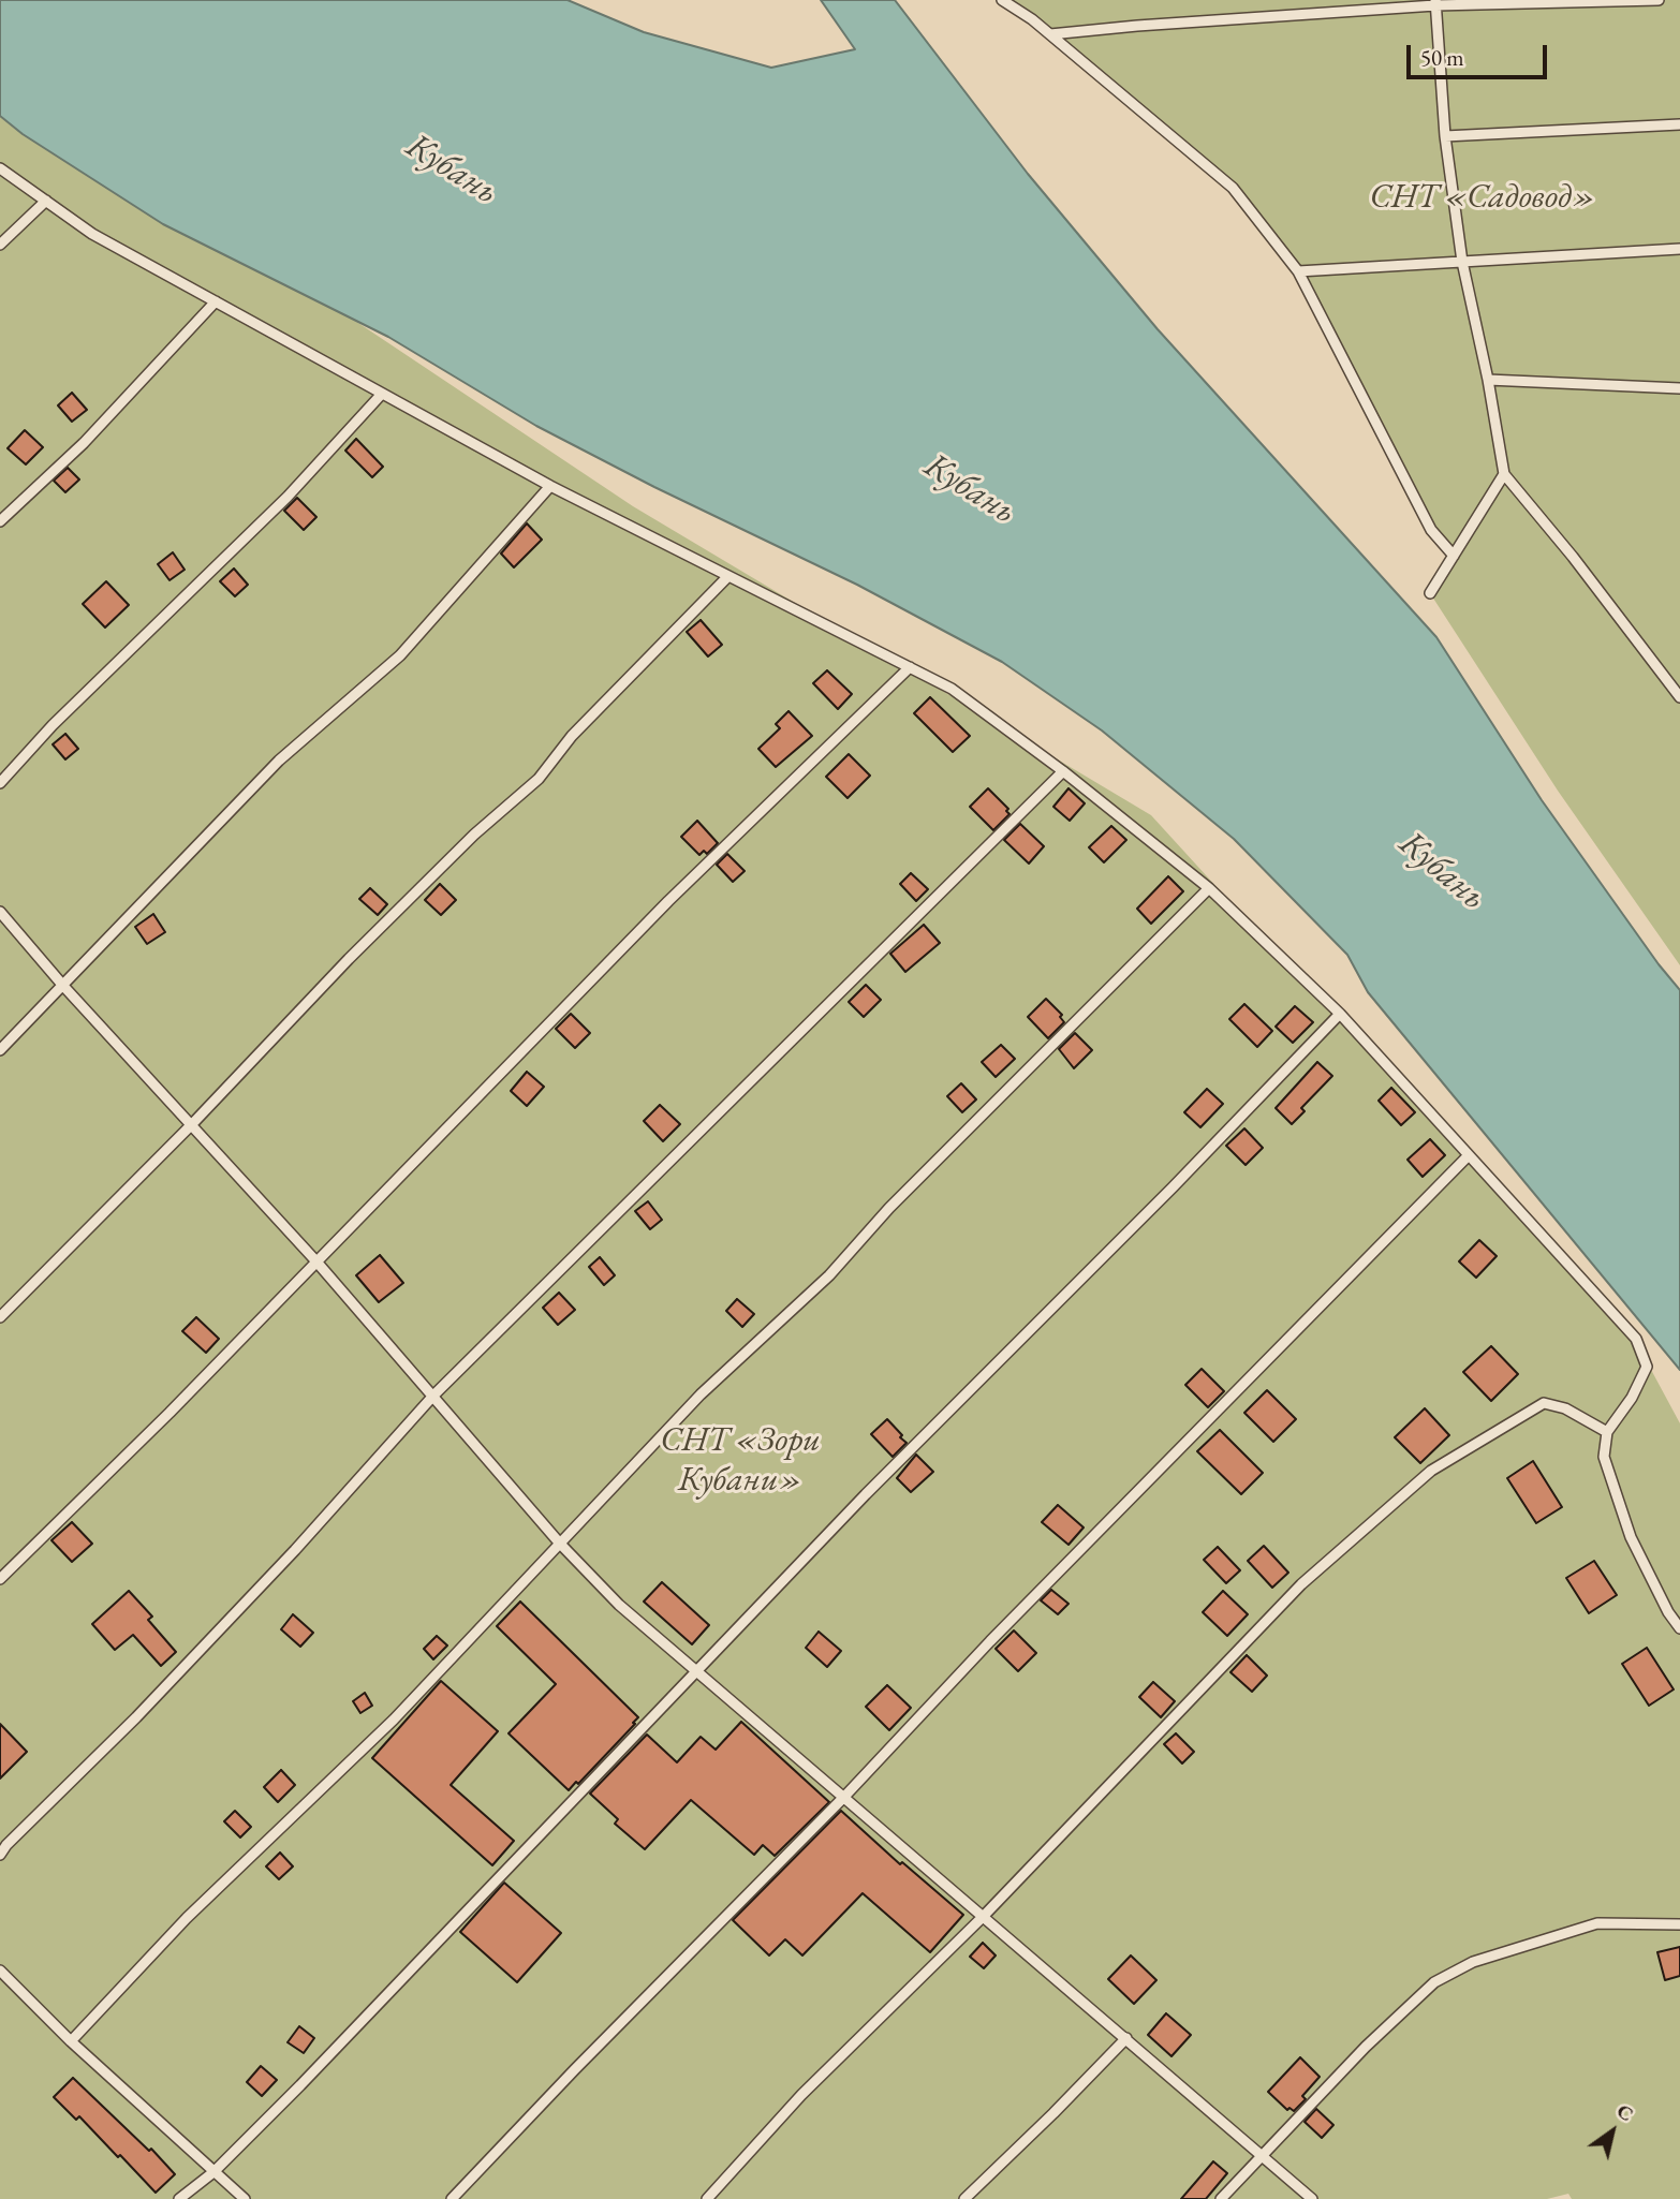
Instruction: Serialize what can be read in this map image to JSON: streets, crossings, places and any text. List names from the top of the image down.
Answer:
{
  "water": ["Кубань"],
  "parks": ["СНТ «Садовод»", "СНТ «Зори Кубани»"],
  "scale_bar": "50 m",
  "north": "top right"
}
